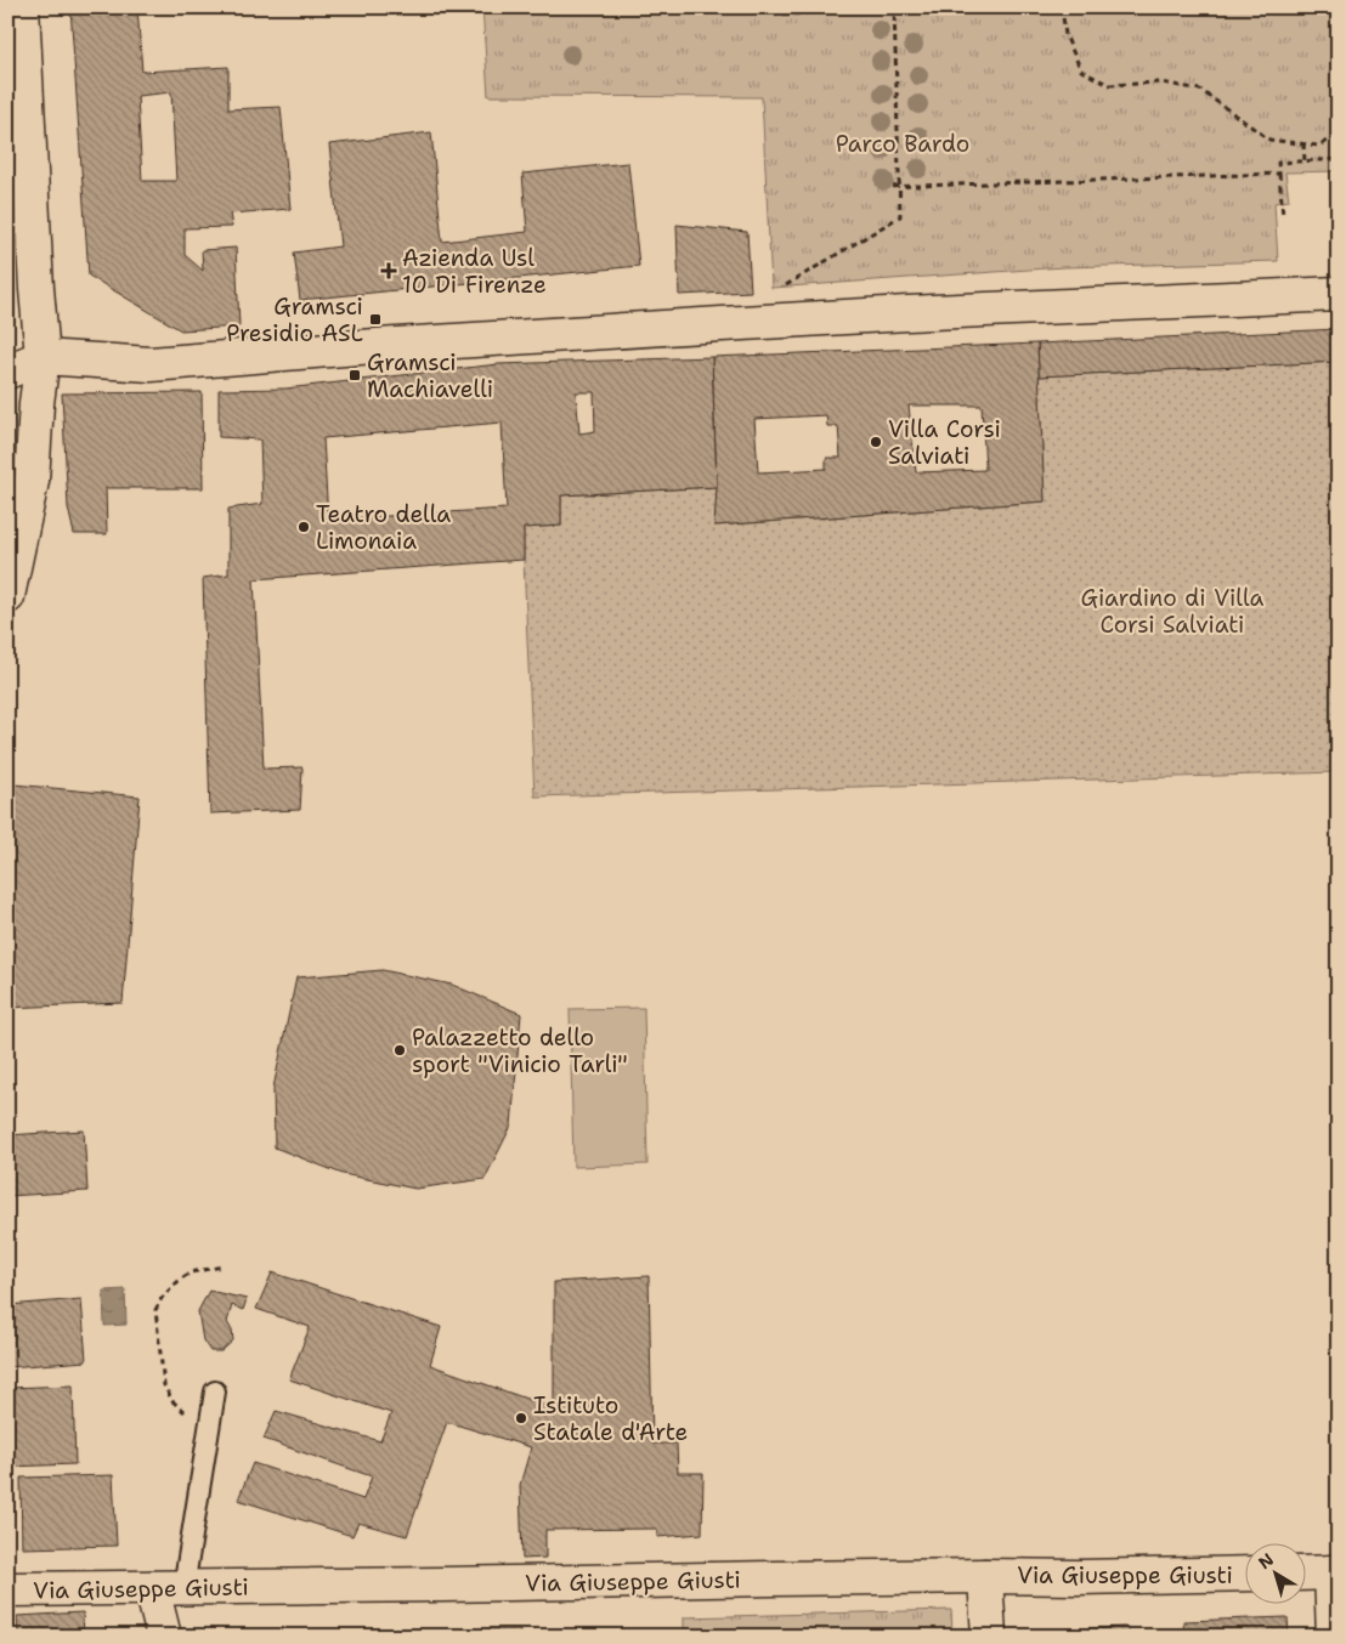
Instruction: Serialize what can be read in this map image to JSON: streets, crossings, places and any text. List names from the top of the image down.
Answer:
{
  "streets": {
    "street": ["Via Giuseppe Giusti"]
  },
  "parks": ["Parco Bardo", "Giardino di Villa Corsi Salviati"],
  "places": {
    "health": ["Azienda Usl 10 Di Firenze"],
    "transit": ["Gramsci Presidio ASL", "Gramsci Machiavelli"],
    "other": [
      "Villa Corsi Salviati",
      "Teatro della Limonaia",
      "Palazzetto dello sport \"Vinicio Tarli\"",
      "Istituto Statale d'Arte"
    ]
  },
  "north": "top left"
}
